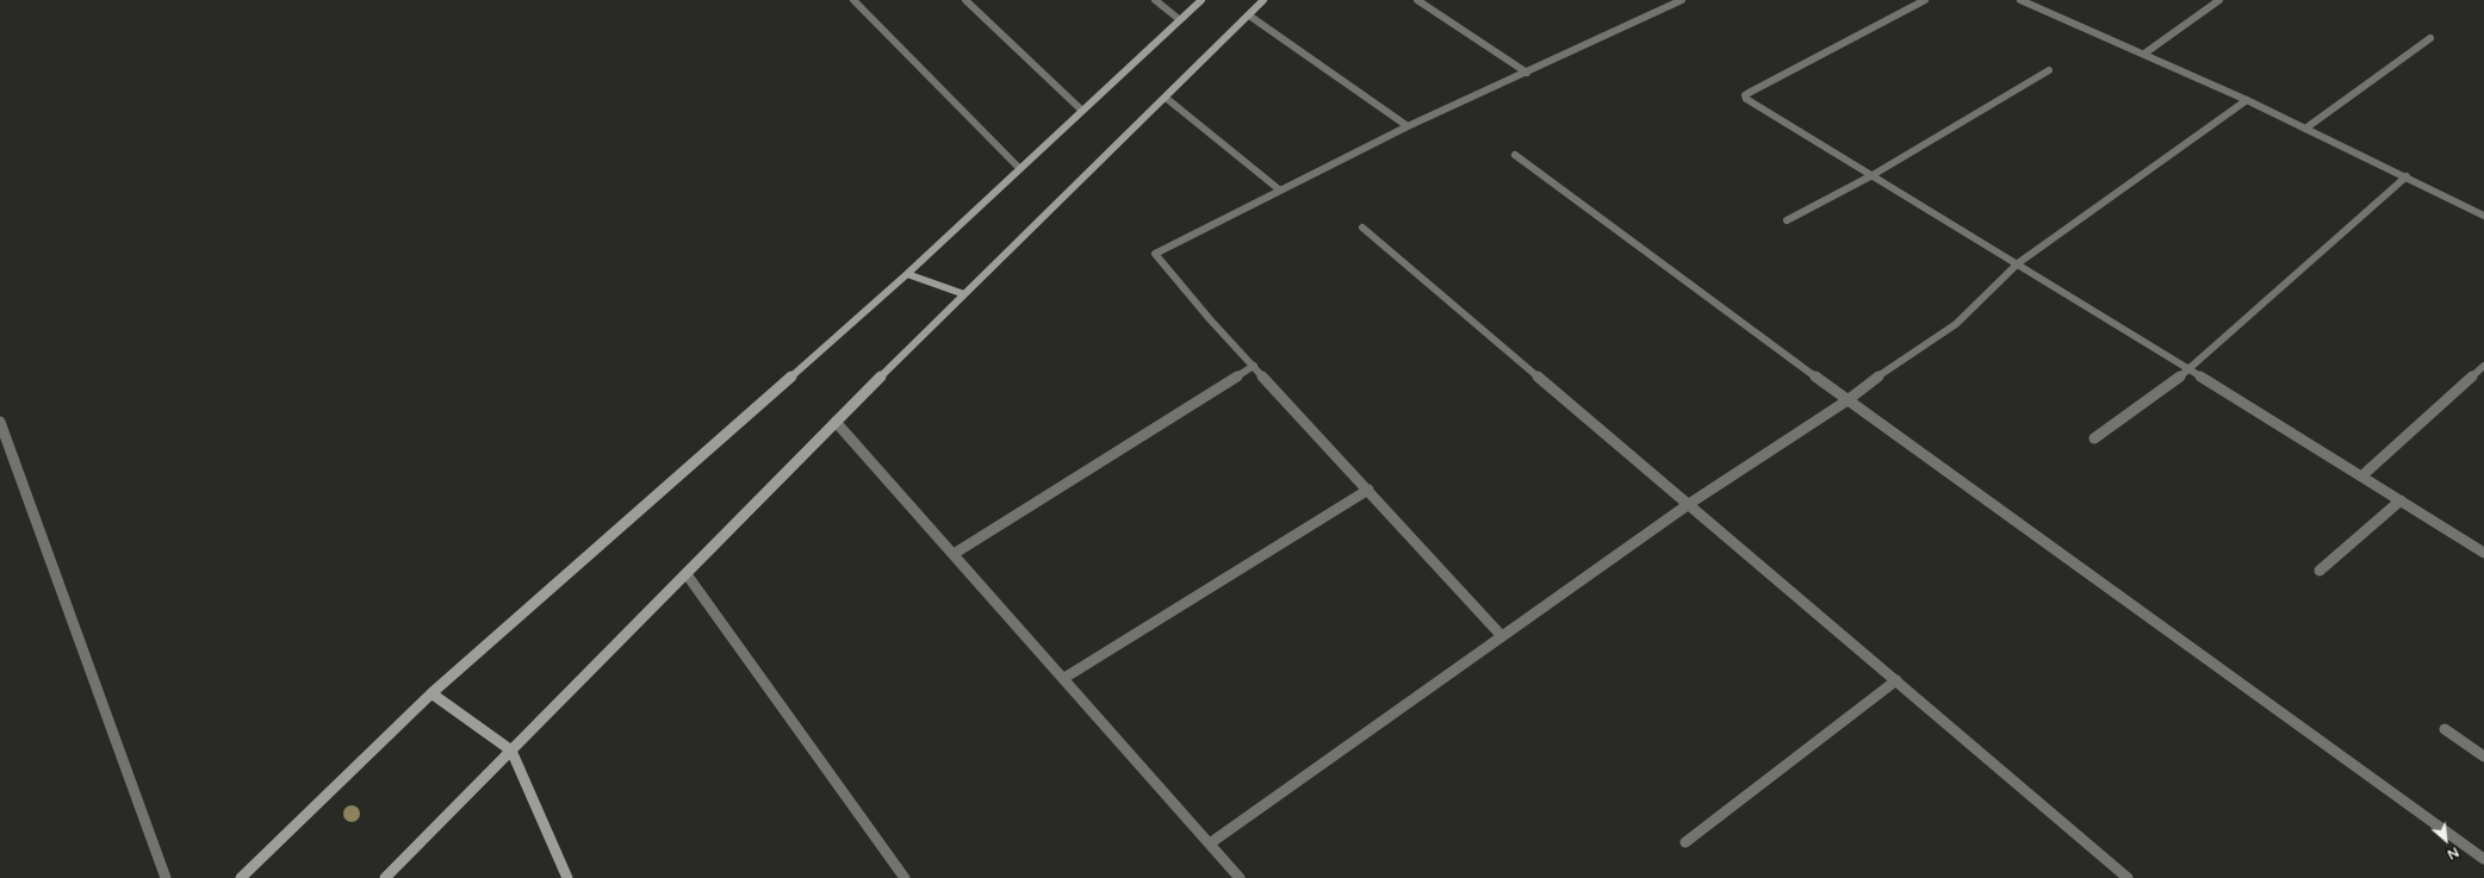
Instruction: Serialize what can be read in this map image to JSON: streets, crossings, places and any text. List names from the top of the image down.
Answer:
{
  "north": "bottom right"
}
